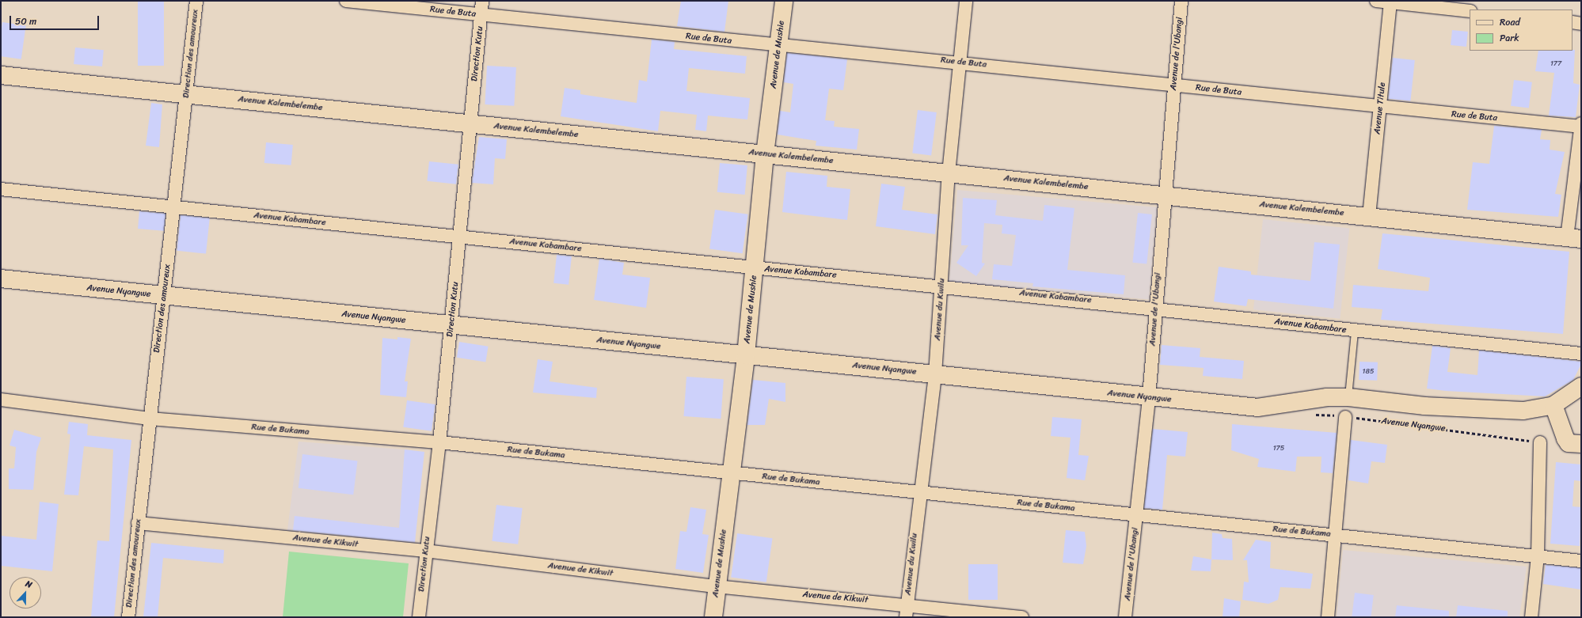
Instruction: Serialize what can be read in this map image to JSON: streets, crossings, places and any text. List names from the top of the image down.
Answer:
{
  "streets": {
    "street": [
      "Rue de Buta",
      "Direction des amoureux",
      "Direction Kutu",
      "Avenue de l'Ubangi",
      "Avenue de Mushie",
      "Avenue Kalembelembe",
      "Avenue Titule",
      "Avenue Kabambare",
      "Avenue Nyangwe",
      "Avenue du Kwilu",
      "Rue de Bukama",
      "Avenue de Kikwit"
    ]
  },
  "crossings": [
    ["Rue de Buta", "Direction Kutu"],
    ["Rue de Buta", "Avenue de l'Ubangi"],
    ["Rue de Buta", "Avenue de Mushie"],
    ["Rue de Buta", "Avenue Titule"],
    ["Rue de Buta", "Avenue du Kwilu"],
    ["Direction des amoureux", "Avenue Kalembelembe"],
    ["Direction des amoureux", "Avenue Kabambare"],
    ["Direction des amoureux", "Avenue Nyangwe"],
    ["Direction des amoureux", "Rue de Bukama"],
    ["Direction des amoureux", "Avenue de Kikwit"],
    ["Direction Kutu", "Avenue Kalembelembe"],
    ["Direction Kutu", "Avenue Kabambare"],
    ["Direction Kutu", "Avenue Nyangwe"],
    ["Direction Kutu", "Rue de Bukama"],
    ["Direction Kutu", "Avenue de Kikwit"],
    ["Avenue de l'Ubangi", "Avenue Kalembelembe"],
    ["Avenue de l'Ubangi", "Avenue Kabambare"],
    ["Avenue de l'Ubangi", "Avenue Nyangwe"],
    ["Avenue de l'Ubangi", "Rue de Bukama"],
    ["Avenue de Mushie", "Avenue Kalembelembe"],
    ["Avenue de Mushie", "Avenue Kabambare"],
    ["Avenue de Mushie", "Avenue Nyangwe"],
    ["Avenue de Mushie", "Rue de Bukama"],
    ["Avenue de Mushie", "Avenue de Kikwit"],
    ["Avenue Kalembelembe", "Avenue Titule"],
    ["Avenue Kalembelembe", "Avenue du Kwilu"],
    ["Avenue Kabambare", "Avenue du Kwilu"],
    ["Avenue Nyangwe", "Avenue du Kwilu"],
    ["Avenue du Kwilu", "Rue de Bukama"],
    ["Avenue du Kwilu", "Avenue de Kikwit"]
  ],
  "house_numbers": ["177", "185", "175"],
  "legend": ["Road", "Park"],
  "scale_bar": "50 m",
  "north": "top"
}
